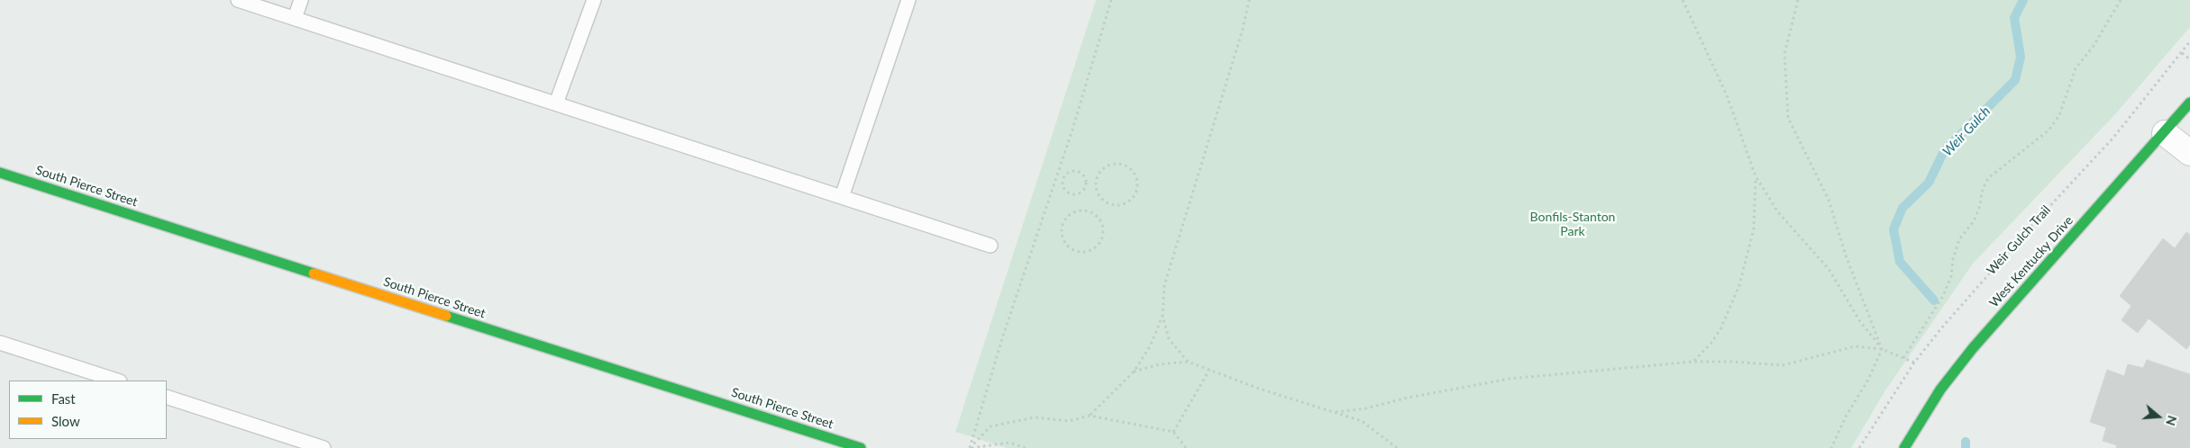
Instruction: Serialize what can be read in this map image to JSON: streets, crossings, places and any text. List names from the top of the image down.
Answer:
{
  "streets": {
    "street": ["South Pierce Street", "West Kentucky Drive"],
    "path": ["Weir Gulch Trail"]
  },
  "water": ["Weir Gulch"],
  "parks": ["Bonfils-Stanton Park"],
  "legend": ["Fast", "Slow"],
  "north": "right"
}
